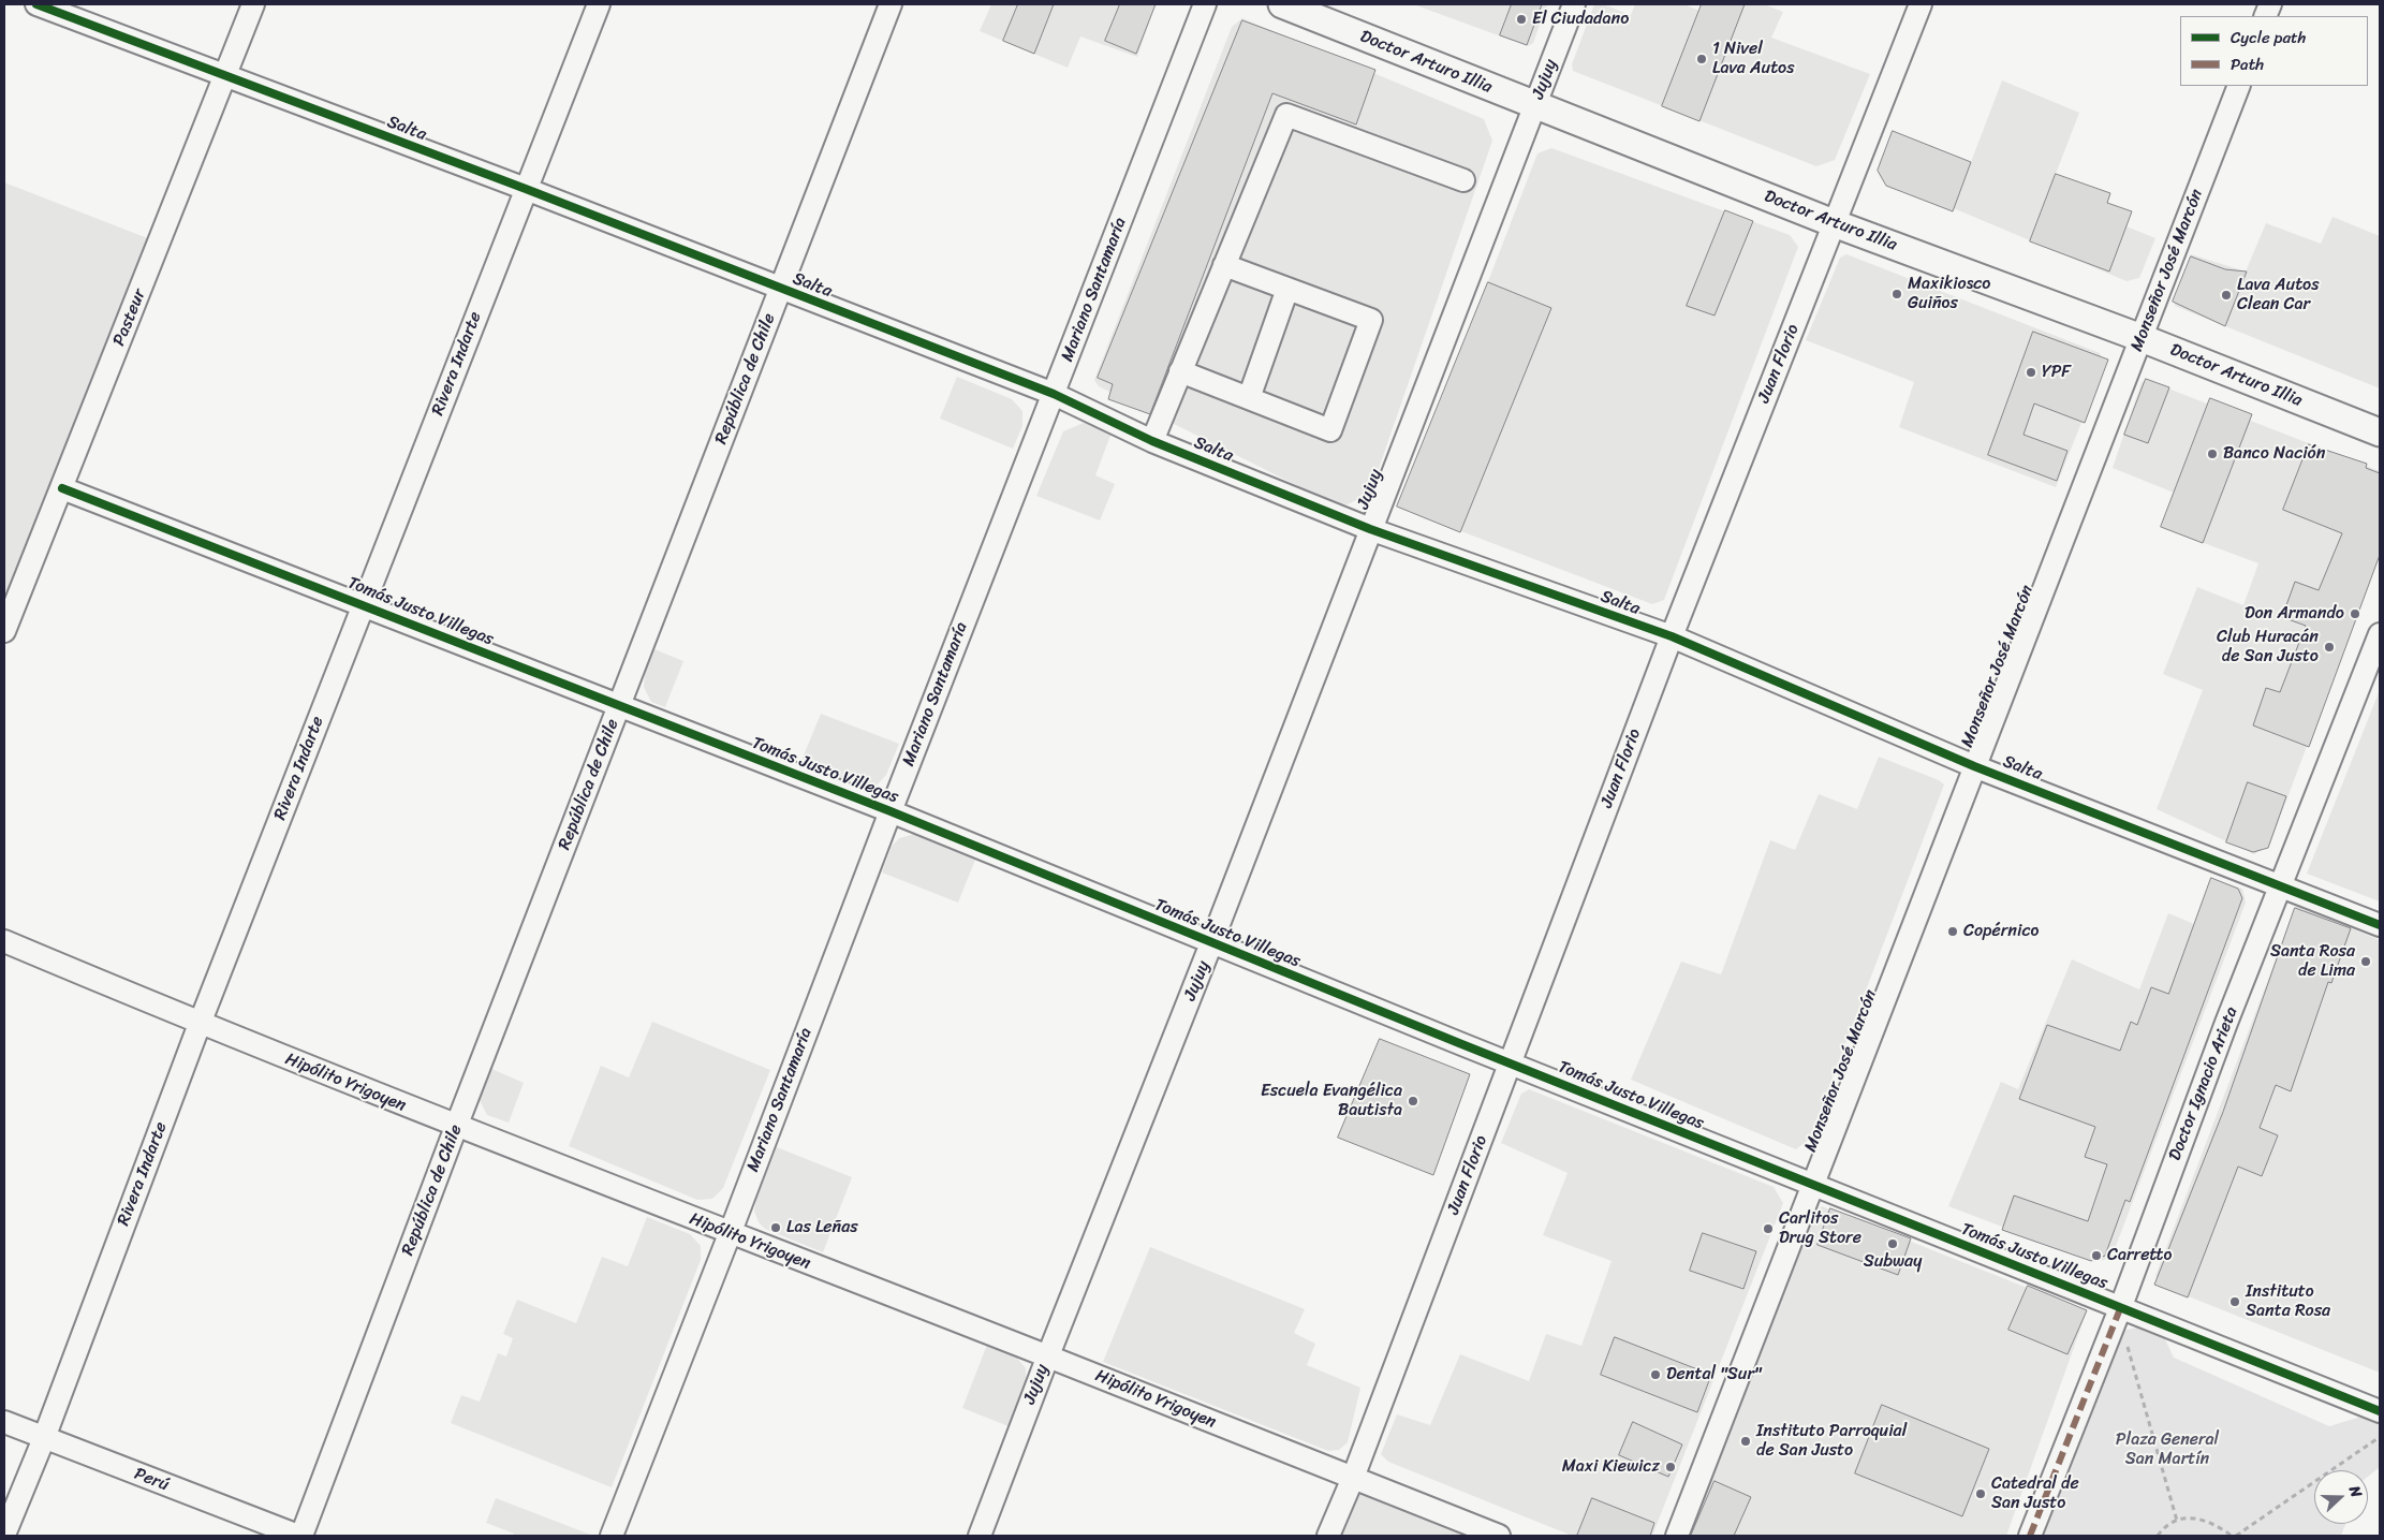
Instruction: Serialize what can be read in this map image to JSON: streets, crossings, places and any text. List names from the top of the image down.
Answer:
{
  "streets": {
    "main road": ["Doctor Arturo Illia"],
    "street": [
      "Jujuy",
      "Salta",
      "Monseñor José Marcón",
      "Mariano Santamaría",
      "Pasteur",
      "Rivera Indarte",
      "Juan Florio",
      "República de Chile",
      "Tomás Justo Villegas",
      "Hipólito Yrigoyen",
      "Doctor Ignacio Arieta",
      "Perú"
    ]
  },
  "crossings": [
    ["Doctor Arturo Illia", "Jujuy"],
    ["Doctor Arturo Illia", "Monseñor José Marcón"],
    ["Doctor Arturo Illia", "Juan Florio"],
    ["Jujuy", "Salta"],
    ["Jujuy", "Tomás Justo Villegas"],
    ["Jujuy", "Hipólito Yrigoyen"],
    ["Salta", "Monseñor José Marcón"],
    ["Salta", "Mariano Santamaría"],
    ["Salta", "Pasteur"],
    ["Salta", "Rivera Indarte"],
    ["Salta", "Juan Florio"],
    ["Salta", "República de Chile"],
    ["Salta", "Doctor Ignacio Arieta"],
    ["Monseñor José Marcón", "Tomás Justo Villegas"],
    ["Mariano Santamaría", "Tomás Justo Villegas"],
    ["Mariano Santamaría", "Hipólito Yrigoyen"],
    ["Pasteur", "Tomás Justo Villegas"],
    ["Rivera Indarte", "Tomás Justo Villegas"],
    ["Rivera Indarte", "Hipólito Yrigoyen"],
    ["Rivera Indarte", "Perú"],
    ["Juan Florio", "Tomás Justo Villegas"],
    ["Juan Florio", "Hipólito Yrigoyen"],
    ["República de Chile", "Tomás Justo Villegas"],
    ["República de Chile", "Hipólito Yrigoyen"],
    ["República de Chile", "Perú"],
    ["Tomás Justo Villegas", "Doctor Ignacio Arieta"]
  ],
  "parks": ["Plaza General San Martín"],
  "places": [
    "El Ciudadano",
    "1 Nivel Lava Autos",
    "Maxikiosco Guiños",
    "Lava Autos Clean Car",
    "YPF",
    "Banco Nación",
    "Don Armando",
    "Club Huracán de San Justo",
    "Copérnico",
    "Santa Rosa de Lima",
    "Escuela Evangélica Bautista",
    "Las Leñas",
    "Carlitos Drug Store",
    "Subway",
    "Carretto",
    "Instituto Santa Rosa",
    "Dental \"Sur\"",
    "Instituto Parroquial de San Justo",
    "Maxi Kiewicz",
    "Catedral de San Justo"
  ],
  "legend": ["Cycle path", "Path"],
  "north": "right"
}
